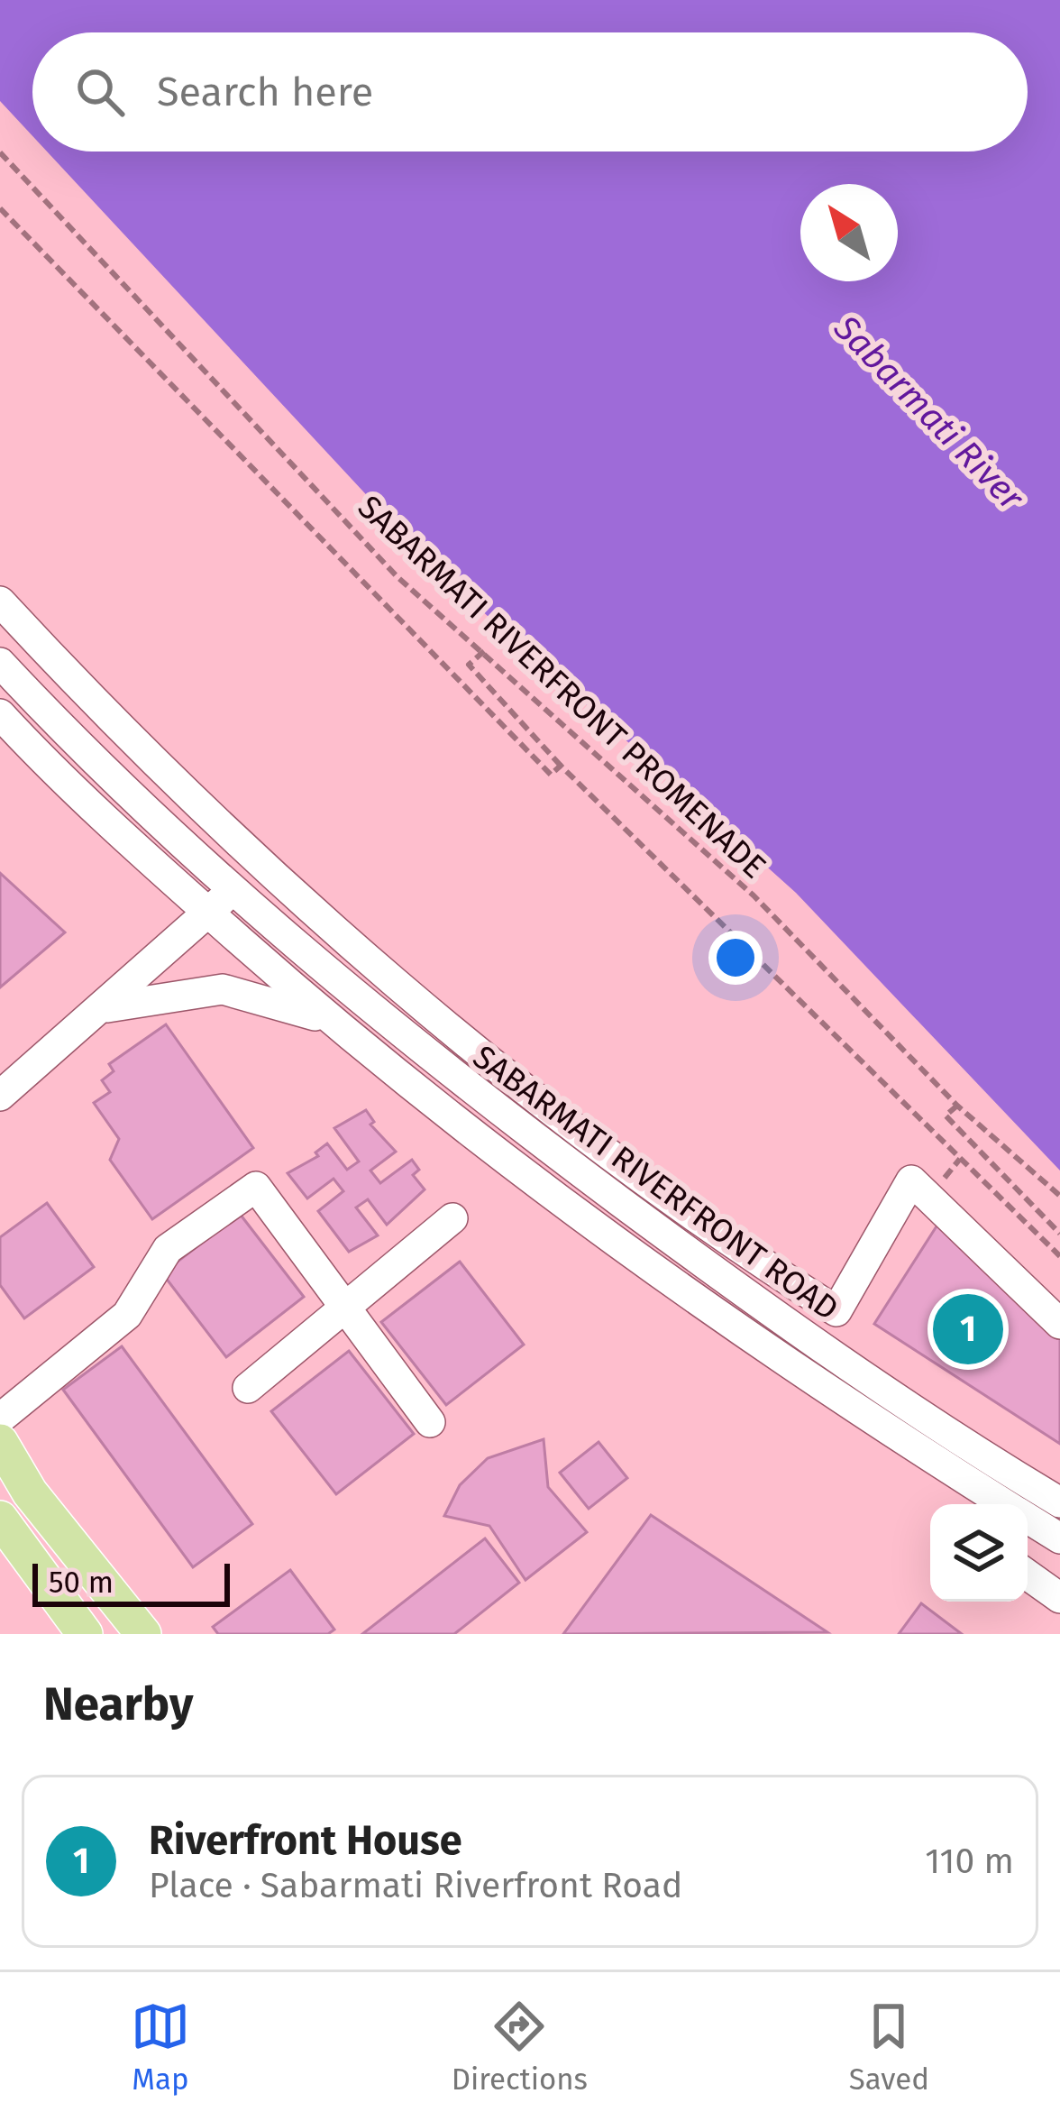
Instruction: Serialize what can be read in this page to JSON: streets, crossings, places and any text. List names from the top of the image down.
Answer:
{
  "streets": {
    "street": ["SABARMATI RIVERFRONT ROAD"],
    "path": ["SABARMATI RIVERFRONT PROMENADE"]
  },
  "water": ["Sabarmati River"],
  "scale_bar": "50 m",
  "north": "top left",
  "page": {
    "search": "Search here",
    "pins": "1",
    "scale": "50 m",
    "heading": "Nearby",
    "list": [
      {
        "mark": "1",
        "name": "Riverfront House",
        "note": "Place · Sabarmati Riverfront Road",
        "value": "110 m"
      }
    ],
    "nav": ["Map", "Directions", "Saved"]
  }
}
